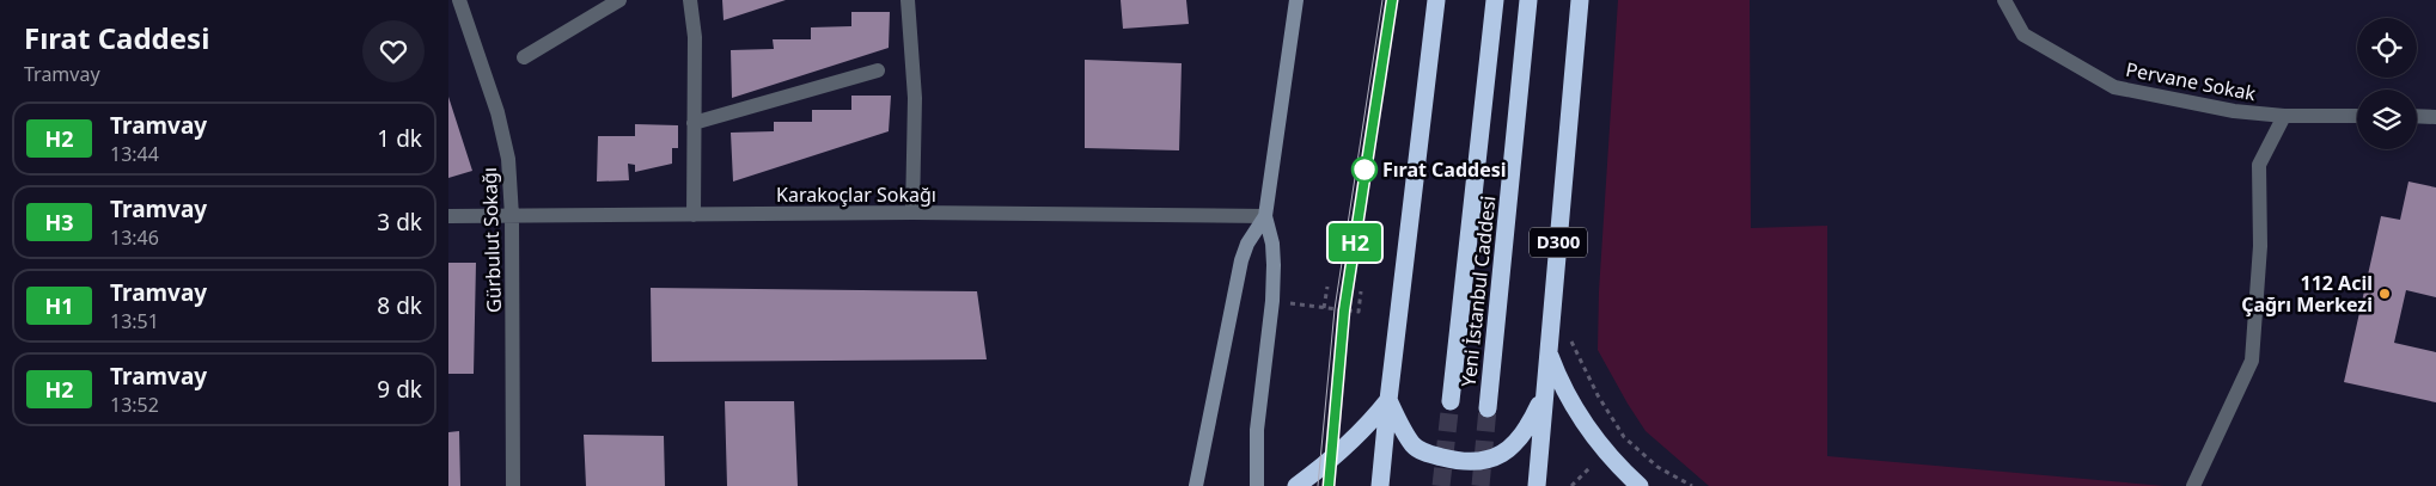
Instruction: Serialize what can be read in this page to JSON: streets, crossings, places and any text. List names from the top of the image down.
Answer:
{
  "streets": {
    "highway": ["D300", "Yeni İstanbul Caddesi"],
    "street": ["Pervane Sokak", "Karakoçlar Sokağı", "Gürbulut Sokağı"]
  },
  "crossings": [
    ["Karakoçlar Sokağı", "Gürbulut Sokağı"]
  ],
  "places": ["Fırat Caddesi", "112 Acil Çağrı Merkezi"],
  "lines": ["tram line H2"],
  "page": {
    "heading": ["Fırat Caddesi", "Tramvay"],
    "on_map": "H2",
    "list": [
      {
        "mark": "H2",
        "name": "Tramvay",
        "note": "13:44",
        "value": "1 dk"
      },
      {
        "mark": "H3",
        "name": "Tramvay",
        "note": "13:46",
        "value": "3 dk"
      },
      {
        "mark": "H1",
        "name": "Tramvay",
        "note": "13:51",
        "value": "8 dk"
      },
      {
        "mark": "H2",
        "name": "Tramvay",
        "note": "13:52",
        "value": "9 dk"
      }
    ]
  }
}
